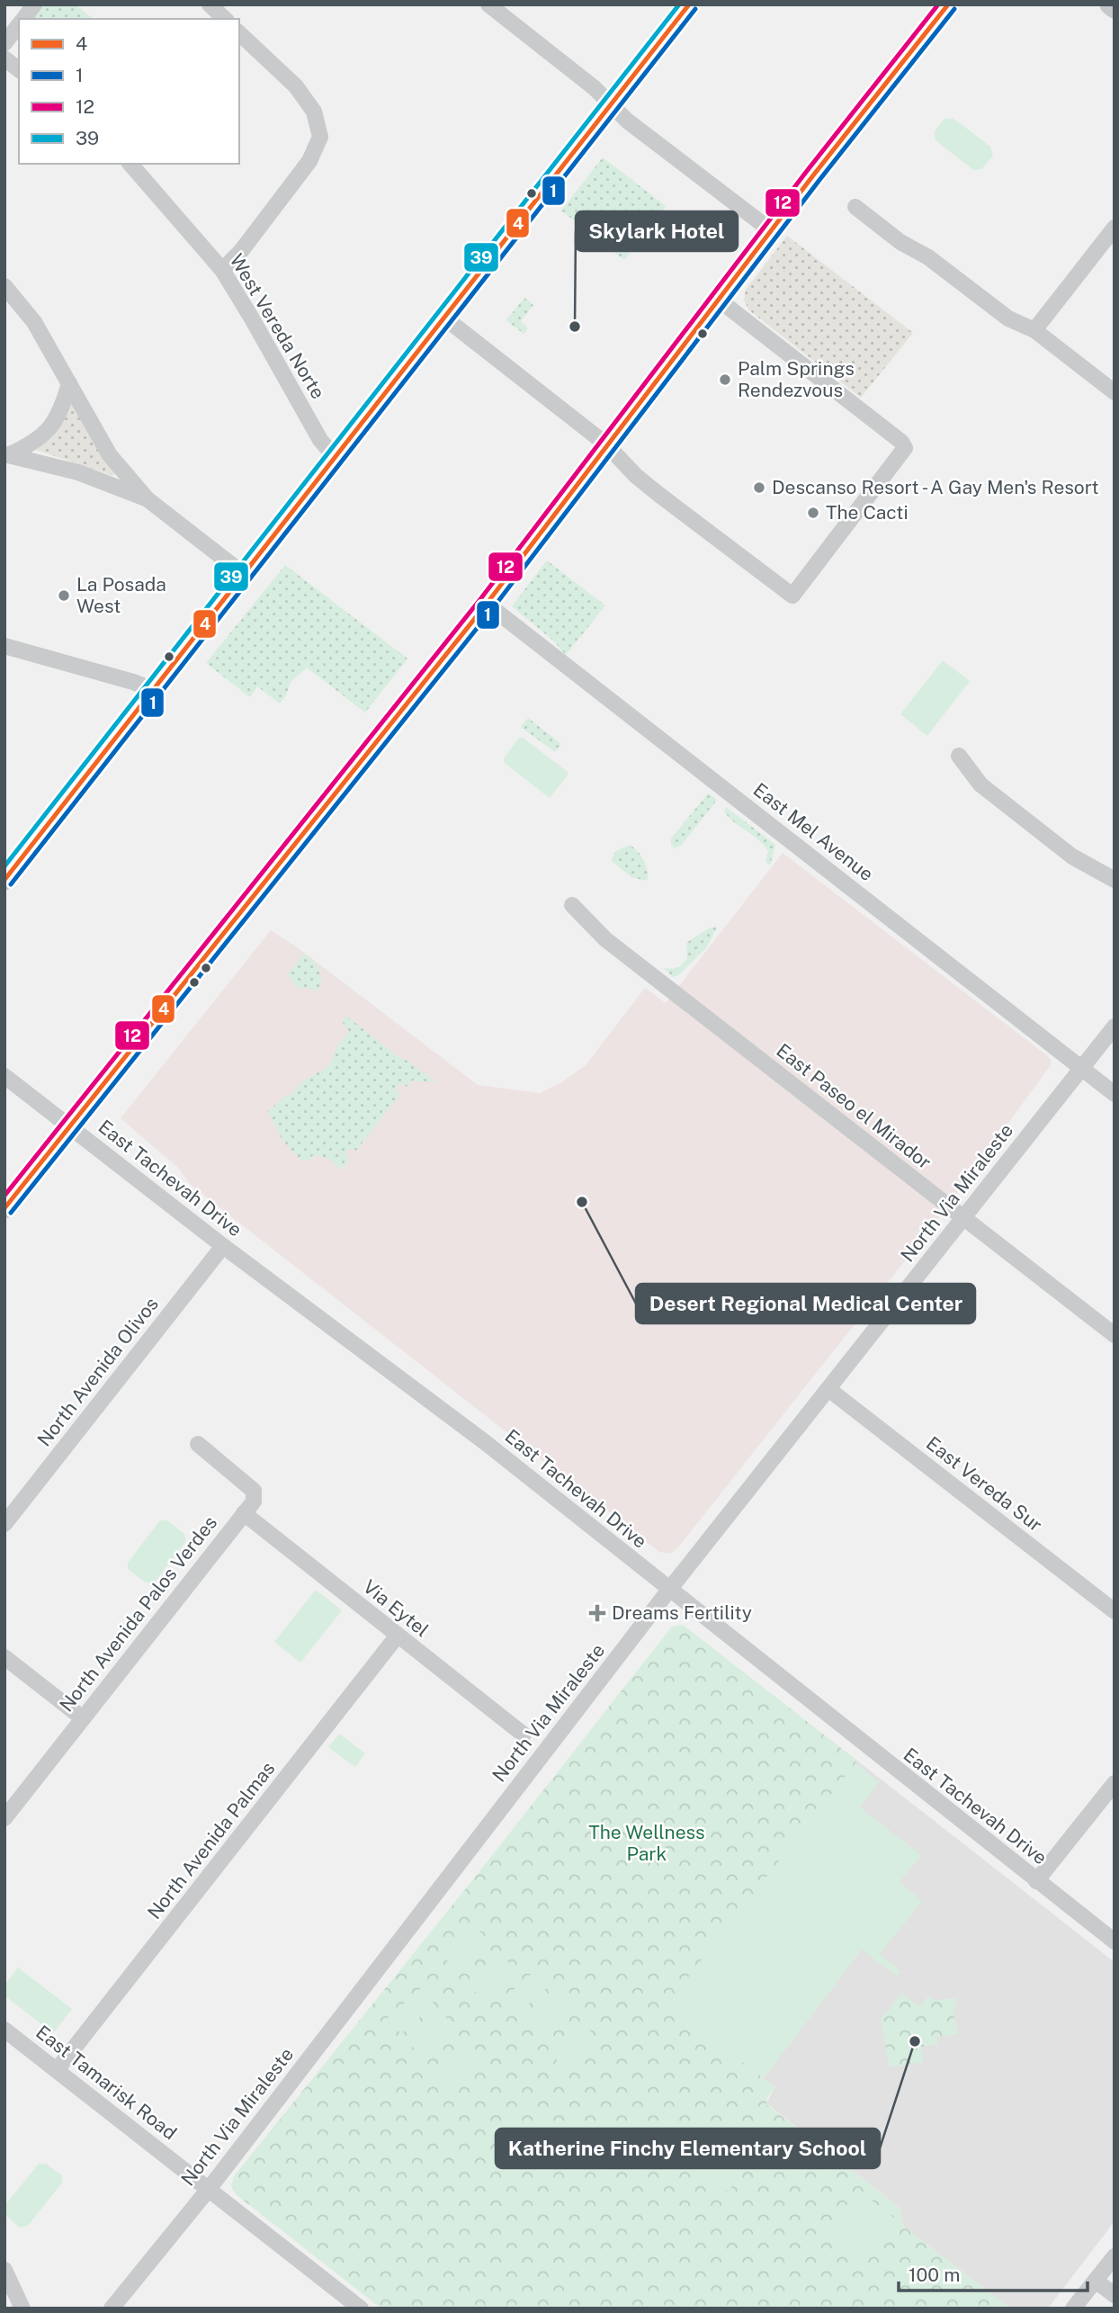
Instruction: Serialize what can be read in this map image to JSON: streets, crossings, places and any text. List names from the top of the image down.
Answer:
{
  "streets": {
    "street": [
      "West Vereda Norte",
      "East Mel Avenue",
      "East Paseo el Mirador",
      "East Tachevah Drive",
      "North Via Miraleste",
      "North Avenida Olivos",
      "East Vereda Sur",
      "Via Eytel",
      "North Avenida Palos Verdes",
      "North Avenida Palmas",
      "East Tamarisk Road"
    ]
  },
  "crossings": [
    ["East Mel Avenue", "North Via Miraleste"],
    ["East Paseo el Mirador", "North Via Miraleste"],
    ["East Tachevah Drive", "North Via Miraleste"],
    ["East Tachevah Drive", "North Avenida Olivos"],
    ["North Via Miraleste", "East Vereda Sur"],
    ["North Via Miraleste", "East Tamarisk Road"],
    ["Via Eytel", "North Avenida Palos Verdes"],
    ["Via Eytel", "North Avenida Palmas"],
    ["North Avenida Palmas", "East Tamarisk Road"]
  ],
  "parks": ["The Wellness Park"],
  "places": {
    "other": [
      "Skylark Hotel",
      "Palm Springs Rendezvous",
      "Descanso Resort - A Gay Men's Resort",
      "The Cacti",
      "La Posada West",
      "Desert Regional Medical Center",
      "Katherine Finchy Elementary School"
    ],
    "health": ["Dreams Fertility"]
  },
  "lines": [
    "transit line 4",
    "transit line 12",
    "transit line 39",
    "transit line 1"
  ],
  "legend": [
    "4",
    "1",
    "12",
    "39"
  ],
  "scale_bar": "100 m"
}
